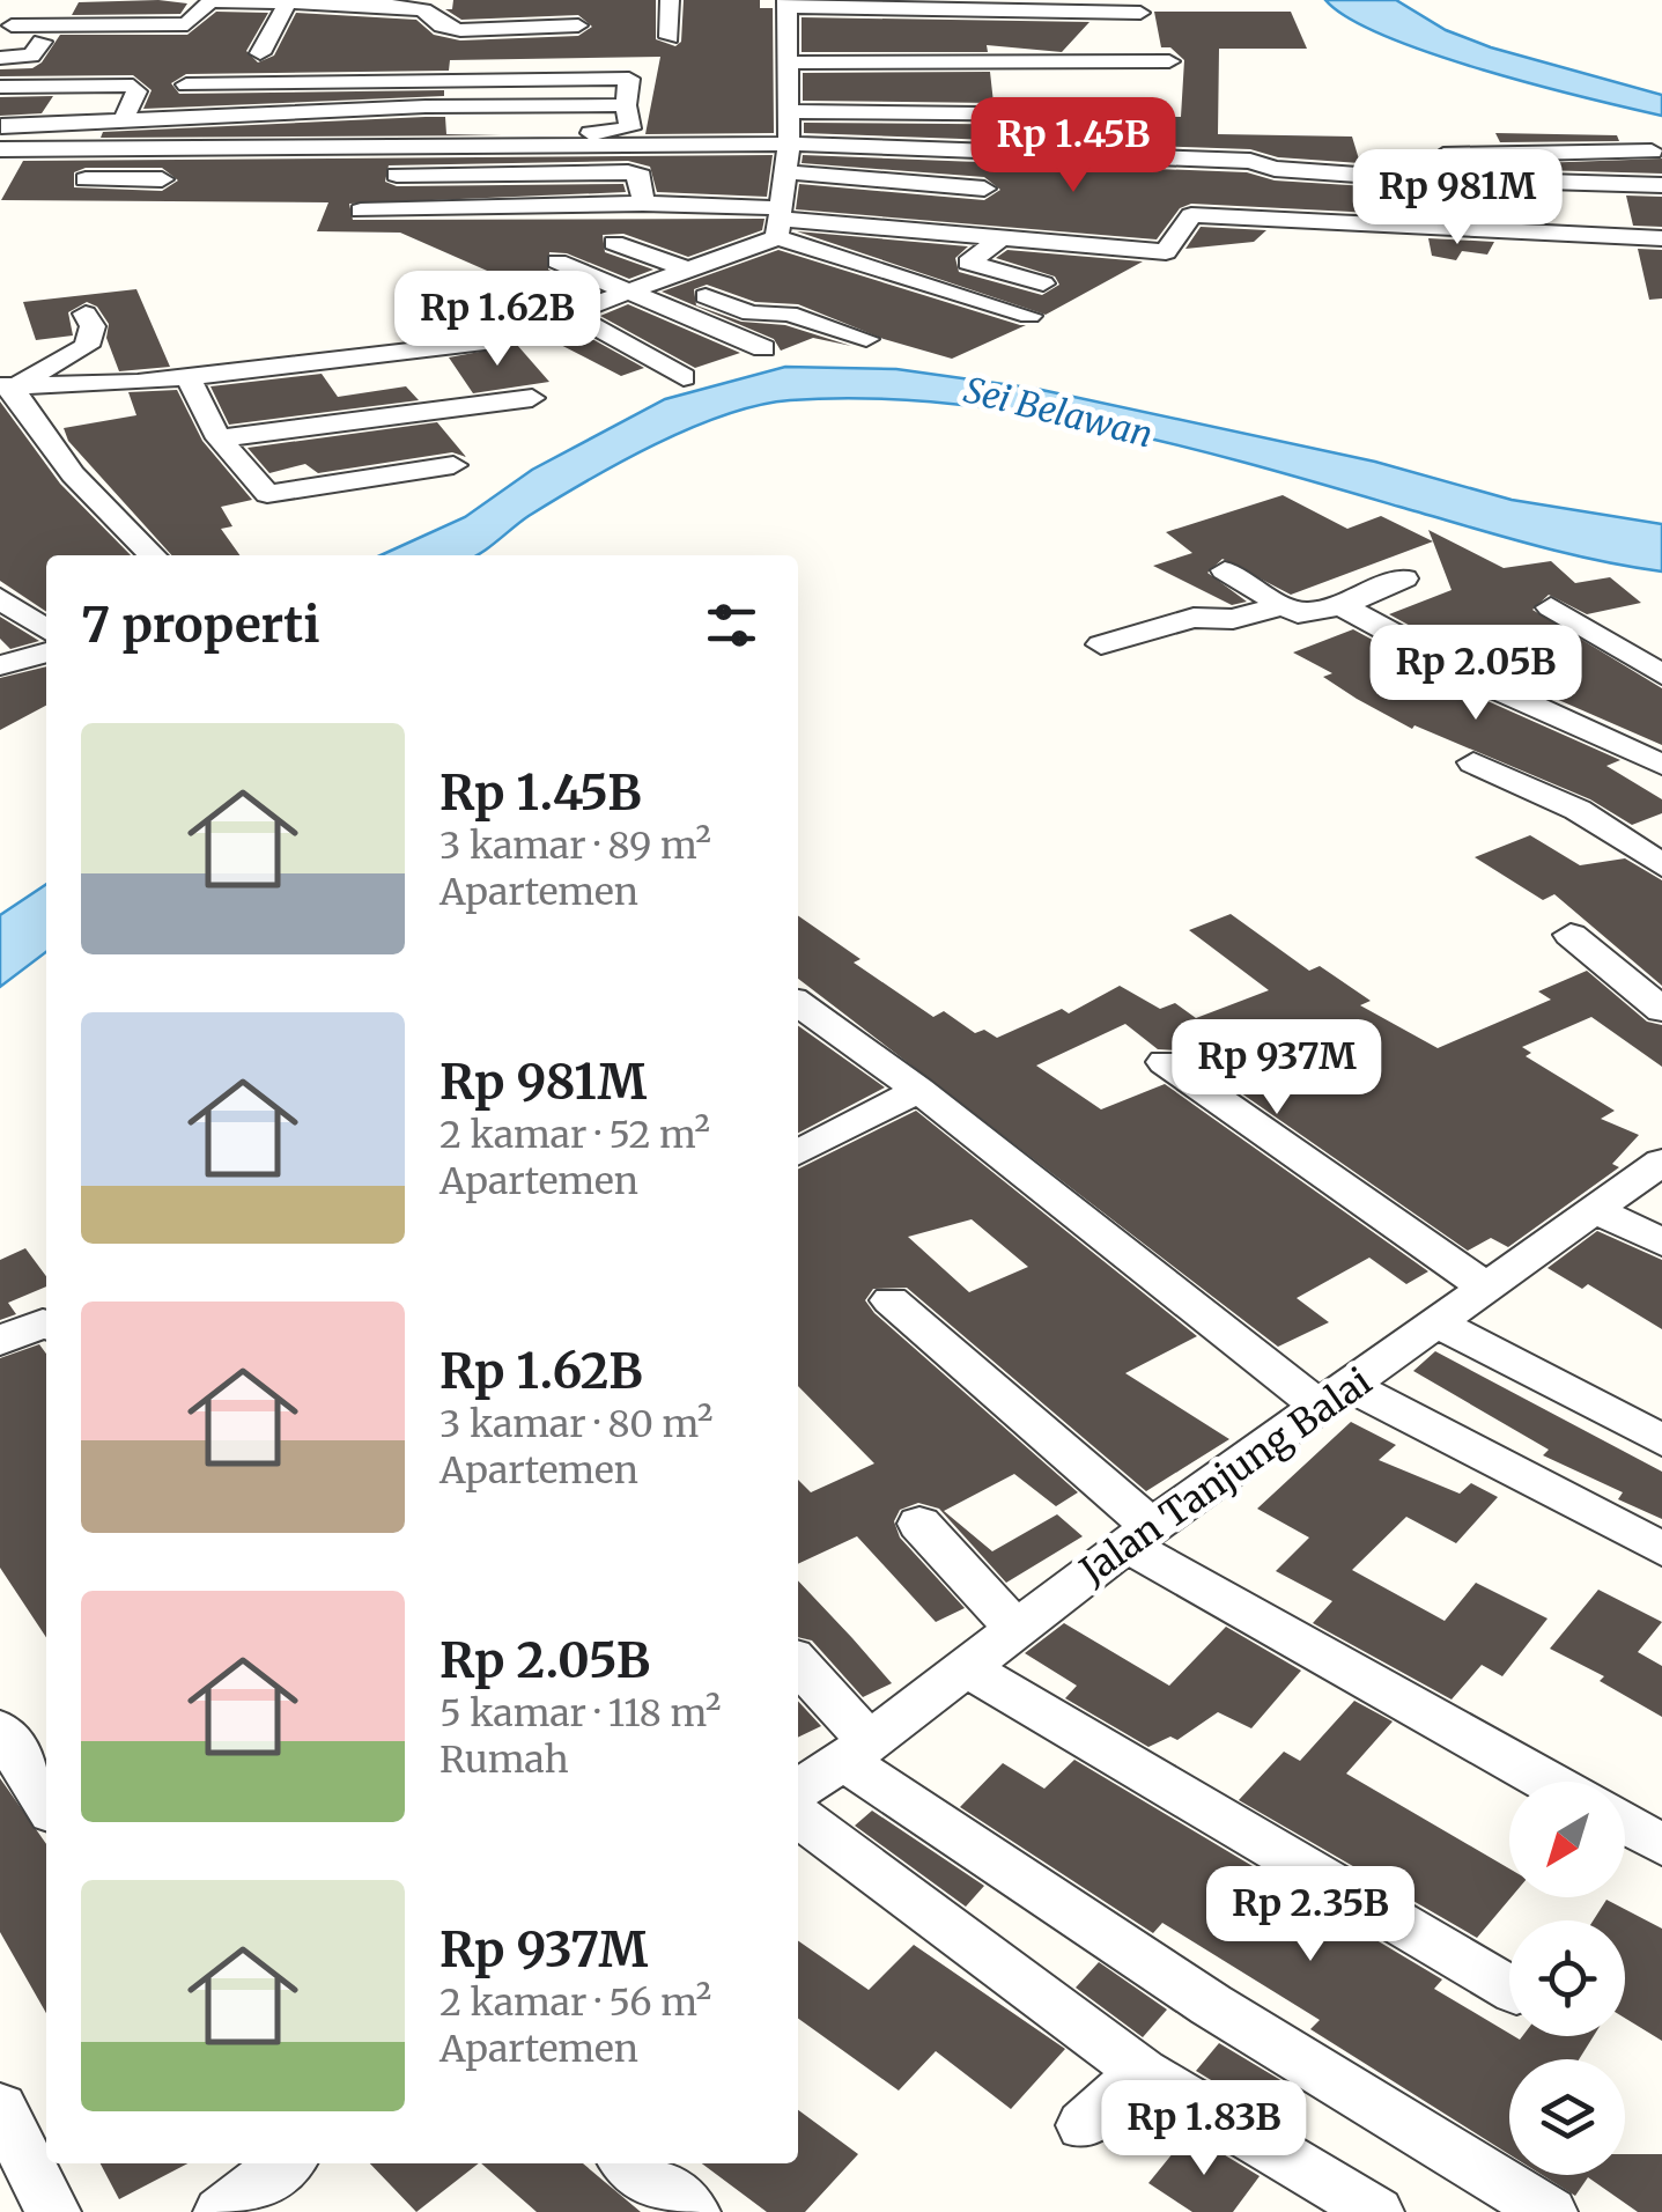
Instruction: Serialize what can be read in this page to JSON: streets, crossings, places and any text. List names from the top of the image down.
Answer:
{
  "streets": {
    "street": ["Jalan Tanjung Balai"]
  },
  "water": ["Sei Belawan"],
  "north": "bottom left",
  "page": {
    "price": [
      "Rp 1.45B",
      "Rp 981M",
      "Rp 1.62B",
      "Rp 2.05B",
      "Rp 937M",
      "Rp 2.35B",
      "Rp 1.83B"
    ],
    "heading": "7 properti",
    "list": [
      {
        "name": "Rp 1.45B",
        "note": "3 kamar · 89 m² · Apartemen"
      },
      {
        "name": "Rp 981M",
        "note": "2 kamar · 52 m² · Apartemen"
      },
      {
        "name": "Rp 1.62B",
        "note": "3 kamar · 80 m² · Apartemen"
      },
      {
        "name": "Rp 2.05B",
        "note": "5 kamar · 118 m² · Rumah"
      },
      {
        "name": "Rp 937M",
        "note": "2 kamar · 56 m² · Apartemen"
      }
    ]
  }
}
